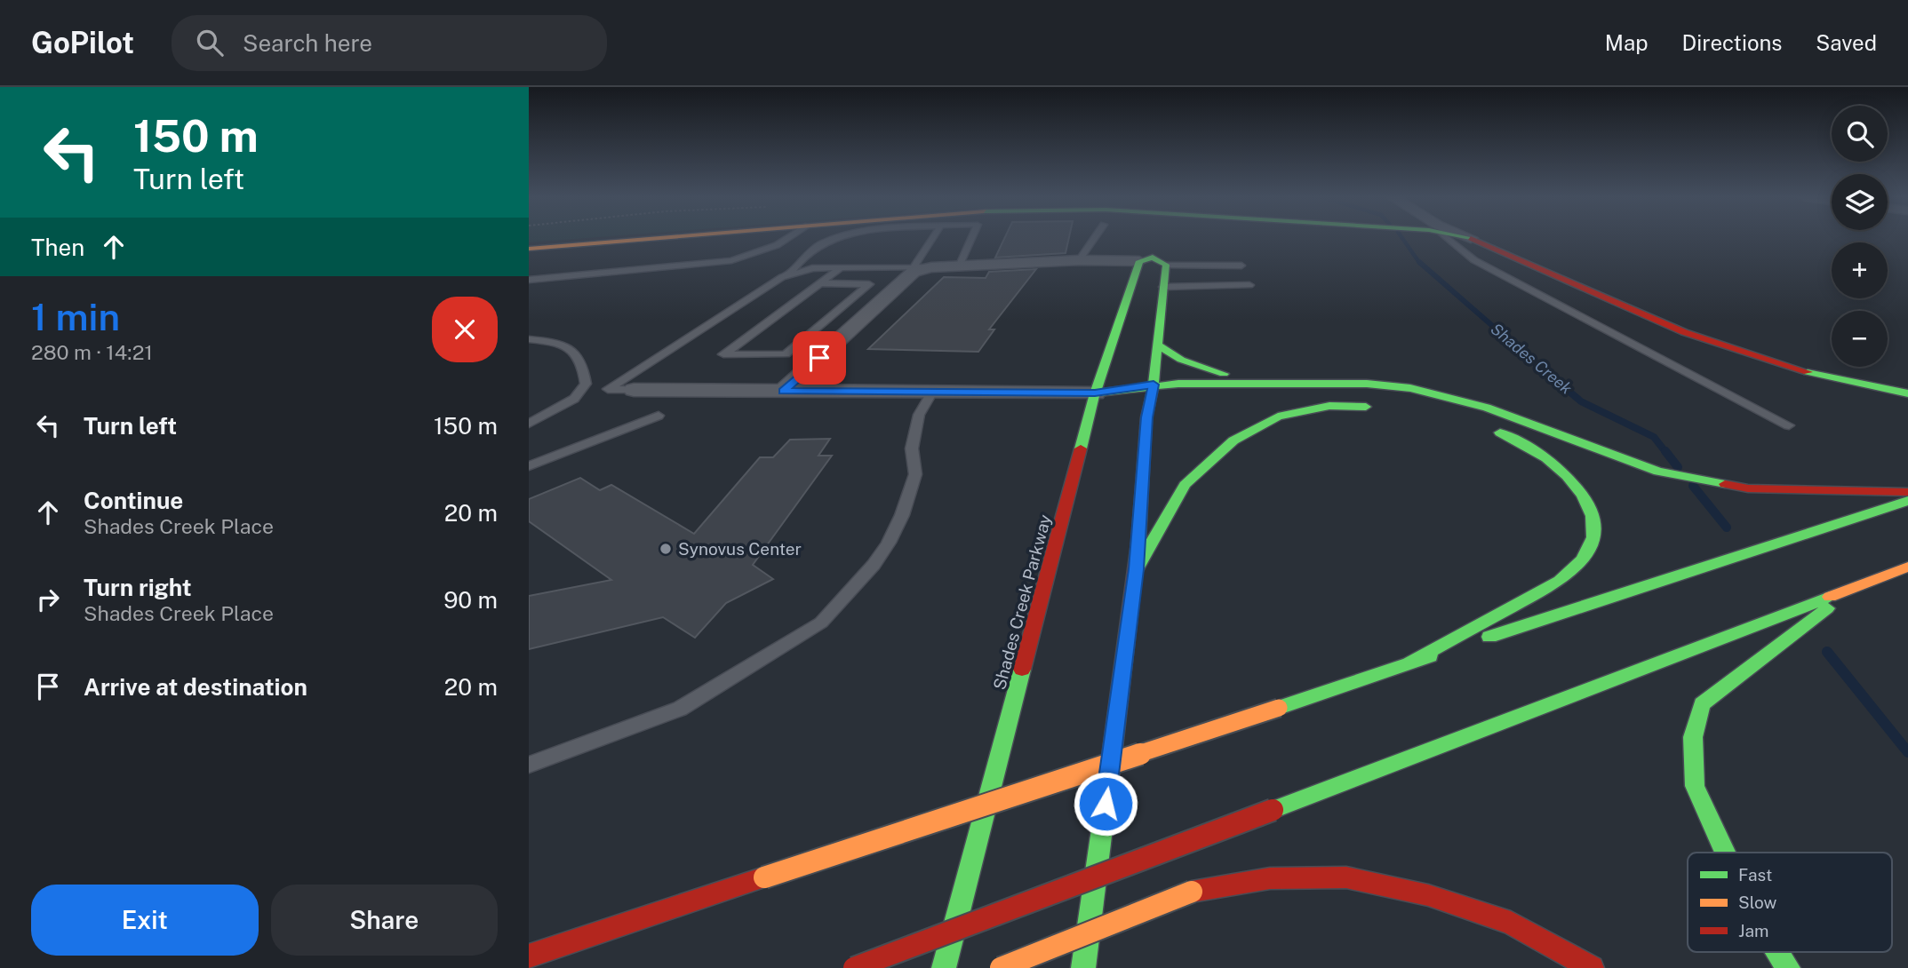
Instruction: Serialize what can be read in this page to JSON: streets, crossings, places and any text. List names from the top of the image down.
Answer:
{
  "streets": {
    "main road": ["Shades Creek Parkway"]
  },
  "water": ["Shades Creek"],
  "places": ["Synovus Center"],
  "legend": ["Fast", "Slow", "Jam"],
  "page": {
    "header": "GoPilot",
    "search": "Search here",
    "nav": ["Map", "Directions", "Saved"],
    "turn": ["150 m", "Turn left"],
    "map_buttons": ["+", "−"],
    "then": "Then",
    "heading": ["1 min", "280 m · 14:21"],
    "list": [
      {
        "name": "Turn left",
        "value": "150 m"
      },
      {
        "name": "Continue",
        "note": "Shades Creek Place",
        "value": "20 m"
      },
      {
        "name": "Turn right",
        "note": "Shades Creek Place",
        "value": "90 m"
      },
      {
        "name": "Arrive at destination",
        "value": "20 m"
      }
    ],
    "buttons": ["Exit", "Share"]
  }
}
